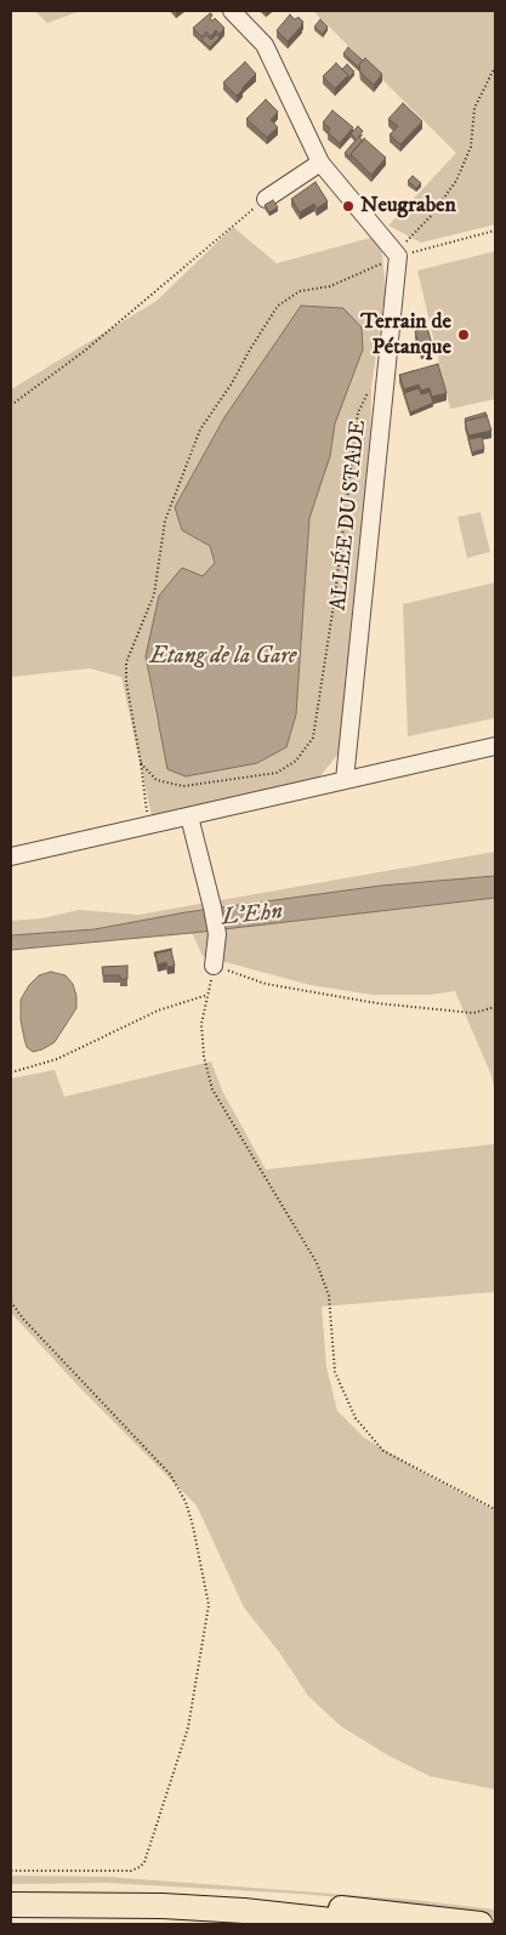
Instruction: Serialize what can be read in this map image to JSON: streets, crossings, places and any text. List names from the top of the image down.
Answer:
{
  "streets": {
    "street": ["ALLÉE DU STADE"]
  },
  "water": ["Etang de la Gare", "L'Ehn"],
  "places": ["Neugraben", "Terrain de Pétanque"]
}
